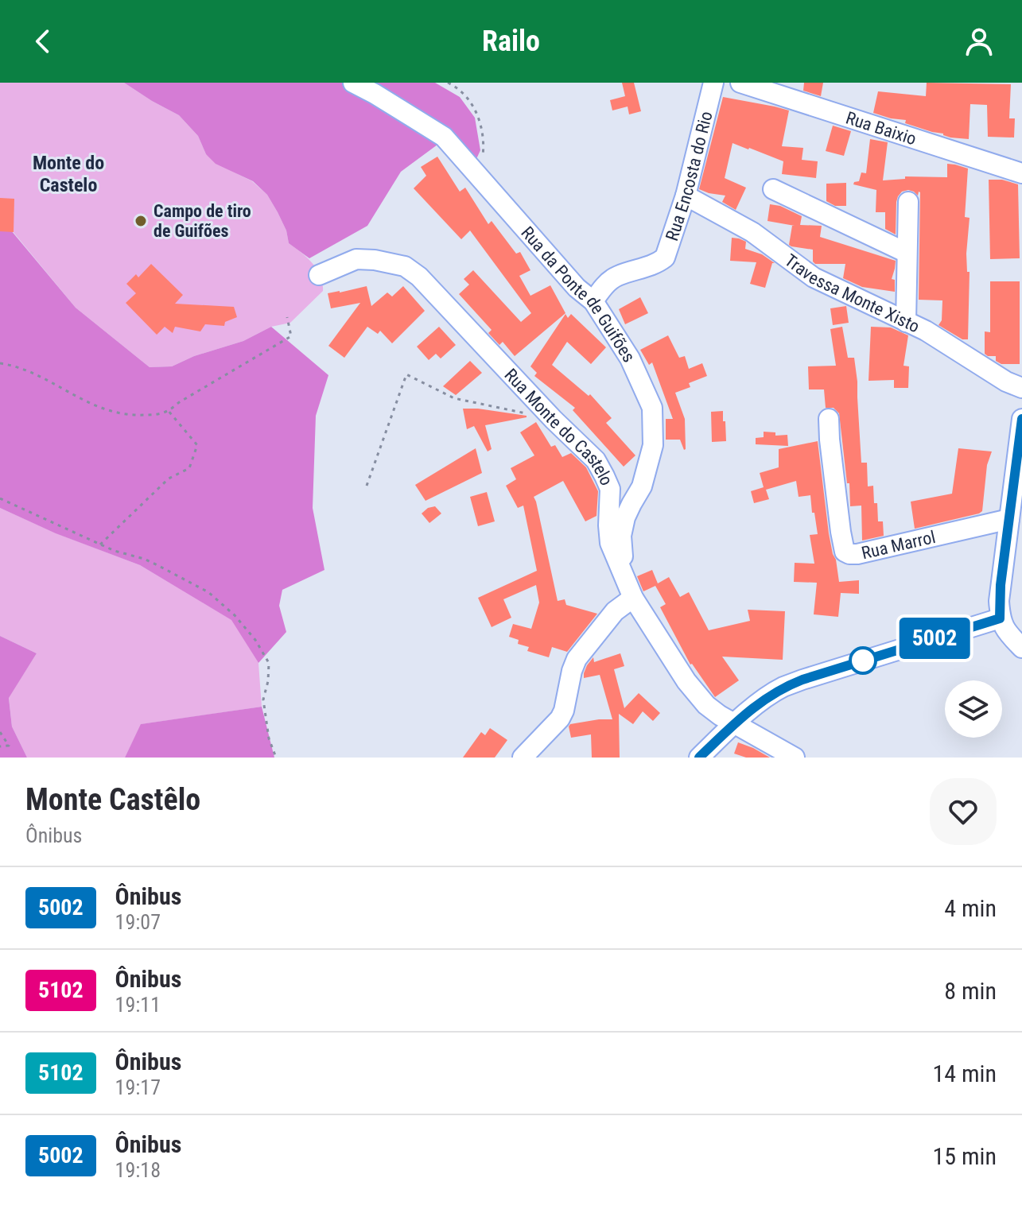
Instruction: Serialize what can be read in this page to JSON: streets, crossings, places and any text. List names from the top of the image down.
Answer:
{
  "streets": {
    "street": [
      "Rua Baixio",
      "Rua Encosta do Rio",
      "Travessa Monte Xisto",
      "Rua da Ponte de Guifões",
      "Rua Monte do Castelo",
      "Rua Marrol"
    ]
  },
  "crossings": [
    ["Rua Encosta do Rio", "Travessa Monte Xisto"],
    ["Rua Encosta do Rio", "Rua da Ponte de Guifões"],
    ["Rua da Ponte de Guifões", "Rua Monte do Castelo"]
  ],
  "districts": ["Monte do Castelo"],
  "places": ["Campo de tiro de Guifões"],
  "lines": ["bus line 5002"],
  "page": {
    "header": "Railo",
    "on_map": "5002",
    "heading": ["Monte Castêlo", "Ônibus"],
    "list": [
      {
        "mark": "5002",
        "name": "Ônibus",
        "note": "19:07",
        "value": "4 min"
      },
      {
        "mark": "5102",
        "name": "Ônibus",
        "note": "19:11",
        "value": "8 min"
      },
      {
        "mark": "5102",
        "name": "Ônibus",
        "note": "19:17",
        "value": "14 min"
      },
      {
        "mark": "5002",
        "name": "Ônibus",
        "note": "19:18",
        "value": "15 min"
      }
    ]
  }
}
